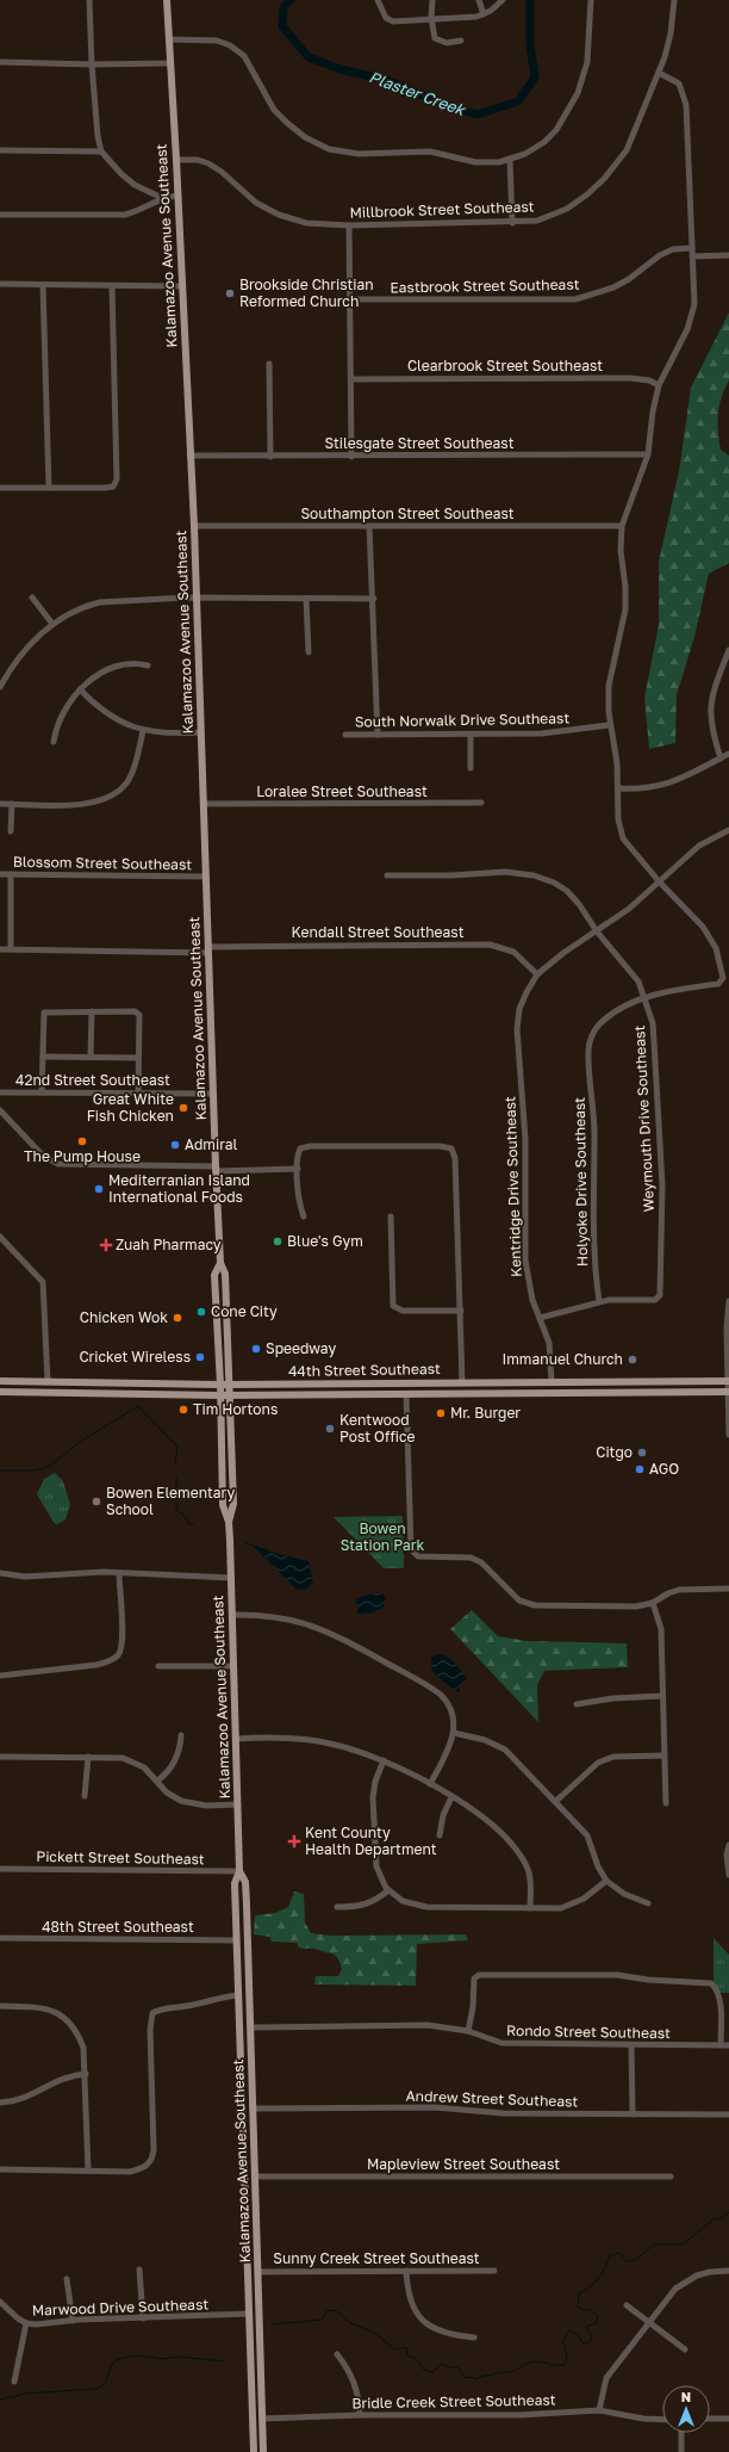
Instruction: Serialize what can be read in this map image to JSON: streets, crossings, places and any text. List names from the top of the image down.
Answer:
{
  "streets": {
    "main road": ["Kalamazoo Avenue Southeast", "44th Street Southeast"],
    "street": [
      "Millbrook Street Southeast",
      "Eastbrook Street Southeast",
      "Clearbrook Street Southeast",
      "Stilesgate Street Southeast",
      "Southampton Street Southeast",
      "South Norwalk Drive Southeast",
      "Loralee Street Southeast",
      "Blossom Street Southeast",
      "Kendall Street Southeast",
      "42nd Street Southeast",
      "Weymouth Drive Southeast",
      "Holyoke Drive Southeast",
      "Kentridge Drive Southeast",
      "Pickett Street Southeast",
      "48th Street Southeast",
      "Rondo Street Southeast",
      "Andrew Street Southeast",
      "Mapleview Street Southeast",
      "Sunny Creek Street Southeast",
      "Marwood Drive Southeast",
      "Bridle Creek Street Southeast"
    ]
  },
  "crossings": [
    ["Millbrook Street Southeast", "Kalamazoo Avenue Southeast"],
    ["Kalamazoo Avenue Southeast", "Stilesgate Street Southeast"],
    ["Kalamazoo Avenue Southeast", "Southampton Street Southeast"],
    ["Kalamazoo Avenue Southeast", "Loralee Street Southeast"],
    ["Kalamazoo Avenue Southeast", "Blossom Street Southeast"],
    ["Kalamazoo Avenue Southeast", "Kendall Street Southeast"],
    ["Kalamazoo Avenue Southeast", "42nd Street Southeast"],
    ["Kalamazoo Avenue Southeast", "44th Street Southeast"],
    ["Kalamazoo Avenue Southeast", "Pickett Street Southeast"],
    ["Kalamazoo Avenue Southeast", "48th Street Southeast"],
    ["Kalamazoo Avenue Southeast", "Rondo Street Southeast"],
    ["Kalamazoo Avenue Southeast", "Andrew Street Southeast"],
    ["Kalamazoo Avenue Southeast", "Mapleview Street Southeast"],
    ["Kalamazoo Avenue Southeast", "Sunny Creek Street Southeast"],
    ["Kalamazoo Avenue Southeast", "Marwood Drive Southeast"],
    ["Kalamazoo Avenue Southeast", "Bridle Creek Street Southeast"],
    ["Kendall Street Southeast", "Kentridge Drive Southeast"],
    ["Weymouth Drive Southeast", "Holyoke Drive Southeast"],
    ["Weymouth Drive Southeast", "Kentridge Drive Southeast"],
    ["Holyoke Drive Southeast", "Kentridge Drive Southeast"],
    ["Kentridge Drive Southeast", "44th Street Southeast"]
  ],
  "water": ["Plaster Creek"],
  "parks": ["Bowen Station Park"],
  "places": {
    "other": [
      "Brookside Christian Reformed Church",
      "Great White Fish Chicken",
      "The Pump House",
      "Admiral",
      "Mediterranian Island International Foods",
      "Blue's Gym",
      "Cone City",
      "Chicken Wok",
      "Speedway",
      "Cricket Wireless",
      "Immanuel Church",
      "Tim Hortons",
      "Mr. Burger",
      "Kentwood Post Office",
      "Citgo",
      "AGO",
      "Bowen Elementary School"
    ],
    "health": ["Zuah Pharmacy", "Kent County Health Department"]
  },
  "north": "top"
}
